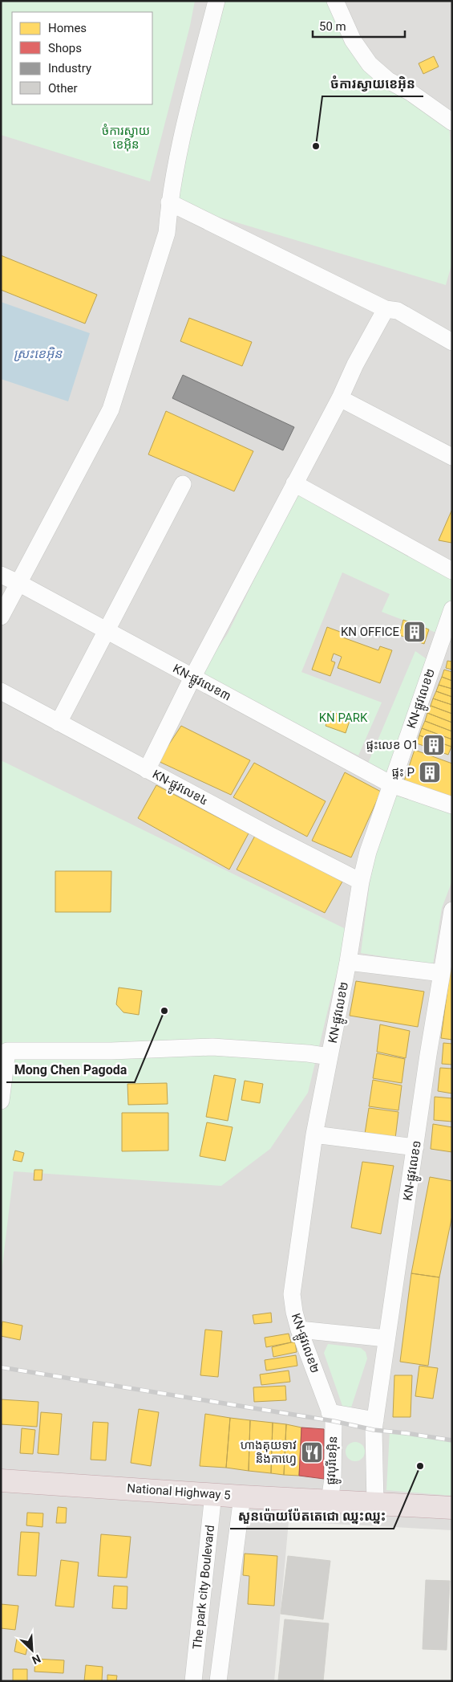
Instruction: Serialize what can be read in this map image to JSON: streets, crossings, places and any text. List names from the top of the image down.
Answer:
{
  "streets": {
    "highway": ["National Highway 5"],
    "street": [
      "KN-ផ្លូវលេខ៣",
      "KN-ផ្លូវលេខ២",
      "KN-ផ្លូវលេខ៤",
      "KN-ផ្លូវលេខ១",
      "ផ្លូវបុរីខេអ៊ិន",
      "The park city Boulevard"
    ]
  },
  "crossings": [
    ["KN-ផ្លូវលេខ៣", "KN-ផ្លូវលេខ២"],
    ["KN-ផ្លូវលេខ២", "KN-ផ្លូវលេខ៤"],
    ["KN-ផ្លូវលេខ២", "ផ្លូវបុរីខេអ៊ិន"],
    ["ផ្លូវបុរីខេអ៊ិន", "National Highway 5"],
    ["National Highway 5", "The park city Boulevard"]
  ],
  "water": ["ស្រះខេអ៊ិន"],
  "parks": ["ចំការស្វាយ ខេអ៊ិន", "KN PARK"],
  "places": {
    "other": ["ចំការស្វាយខេអ៊ិន", "Mong Chen Pagoda", "សួនប៉ោយប៉ែតតេជោ ឈ្នះឈ្នះ"],
    "building": ["KN OFFICE", "ផ្ទះលេខ O1", "ផ្ទះ P"],
    "restaurant": ["ហាងគុយទាវ និងកាហ្វេ"]
  },
  "legend": [
    "Homes",
    "Shops",
    "Industry",
    "Other"
  ],
  "scale_bar": "50 m",
  "north": "bottom right"
}
